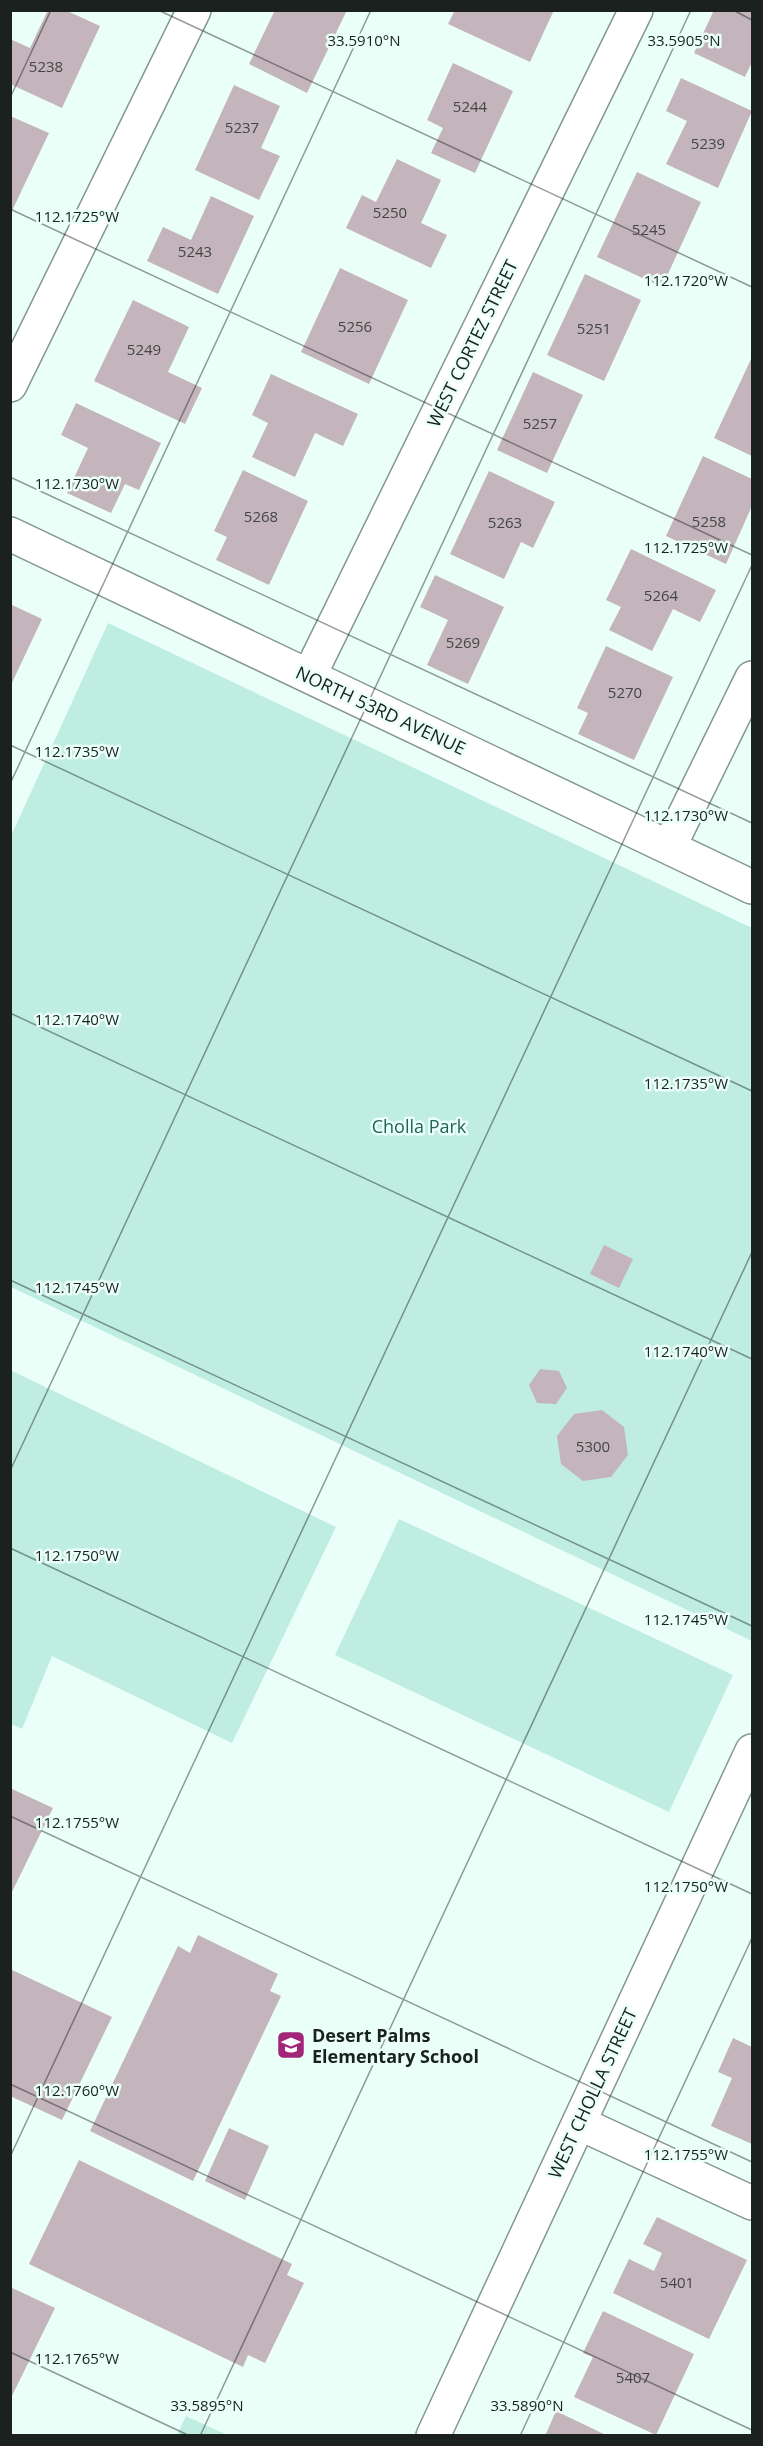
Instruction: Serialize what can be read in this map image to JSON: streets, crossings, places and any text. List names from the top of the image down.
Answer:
{
  "streets": {
    "street": ["WEST CORTEZ STREET", "NORTH 53RD AVENUE", "WEST CHOLLA STREET"]
  },
  "crossings": [
    ["WEST CORTEZ STREET", "NORTH 53RD AVENUE"]
  ],
  "parks": ["Cholla Park"],
  "places": {
    "school or university": ["Desert Palms Elementary School"]
  },
  "house_numbers": [
    "5238",
    "5244",
    "5237",
    "5239",
    "5250",
    "5245",
    "5243",
    "5256",
    "5251",
    "5249",
    "5257",
    "5268",
    "5258",
    "5263",
    "5264",
    "5269",
    "5270",
    "5300",
    "5401",
    "5407"
  ],
  "coordinates": [
    "33.5910°N",
    "33.5905°N",
    "112.1725°W",
    "112.1720°W",
    "112.1730°W",
    "112.1735°W",
    "112.1740°W",
    "112.1745°W",
    "112.1750°W",
    "112.1755°W",
    "112.1760°W",
    "112.1765°W",
    "33.5895°N",
    "33.5890°N"
  ]
}
